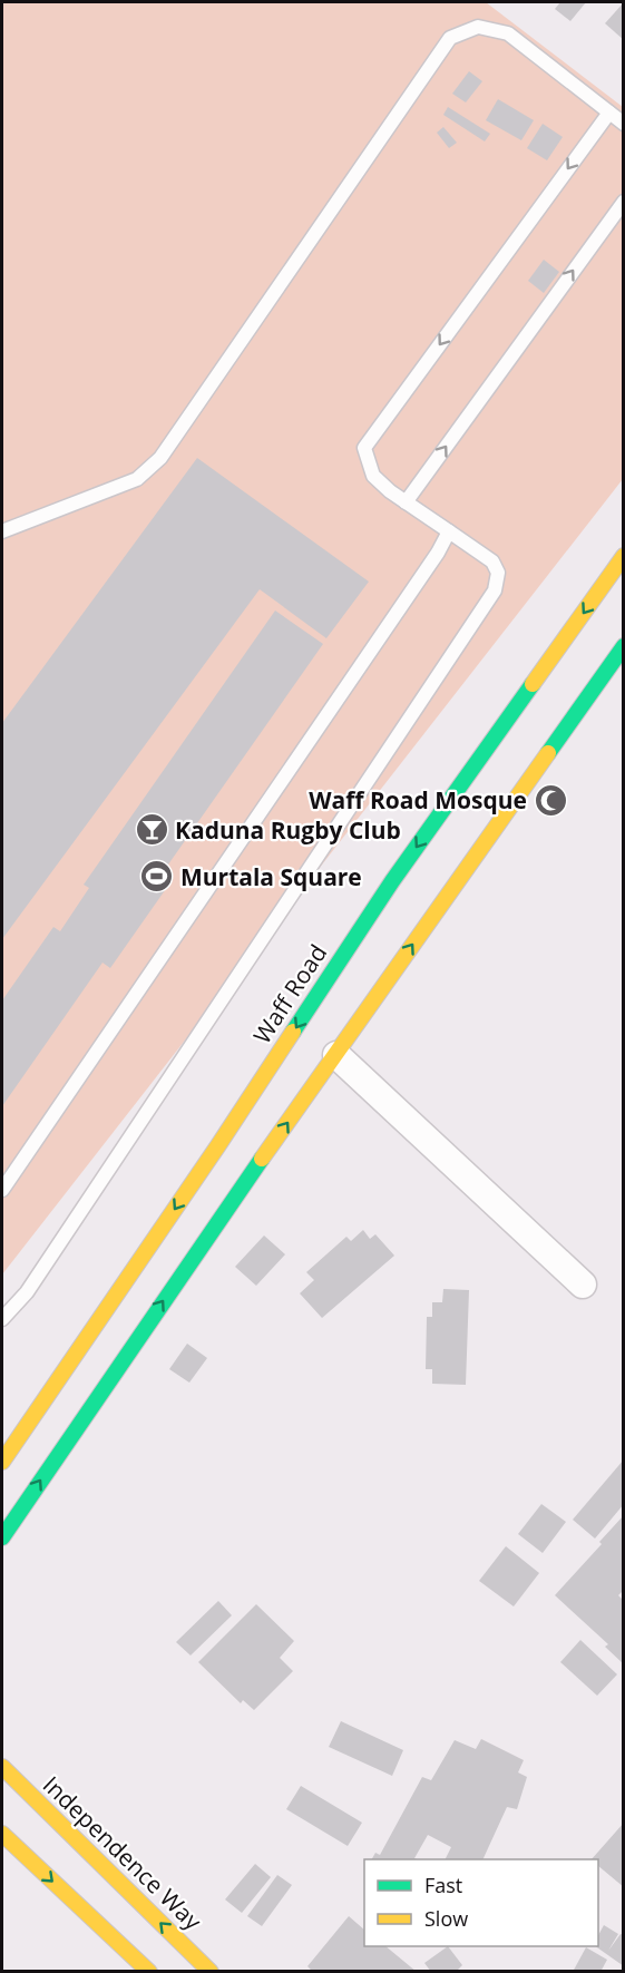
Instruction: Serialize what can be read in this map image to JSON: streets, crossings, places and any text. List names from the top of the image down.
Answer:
{
  "streets": {
    "street": ["Waff Road", "Independence Way"]
  },
  "places": {
    "mosque": ["Waff Road Mosque"],
    "bar": ["Kaduna Rugby Club"],
    "sports": ["Murtala Square"]
  },
  "legend": ["Fast", "Slow"]
}
